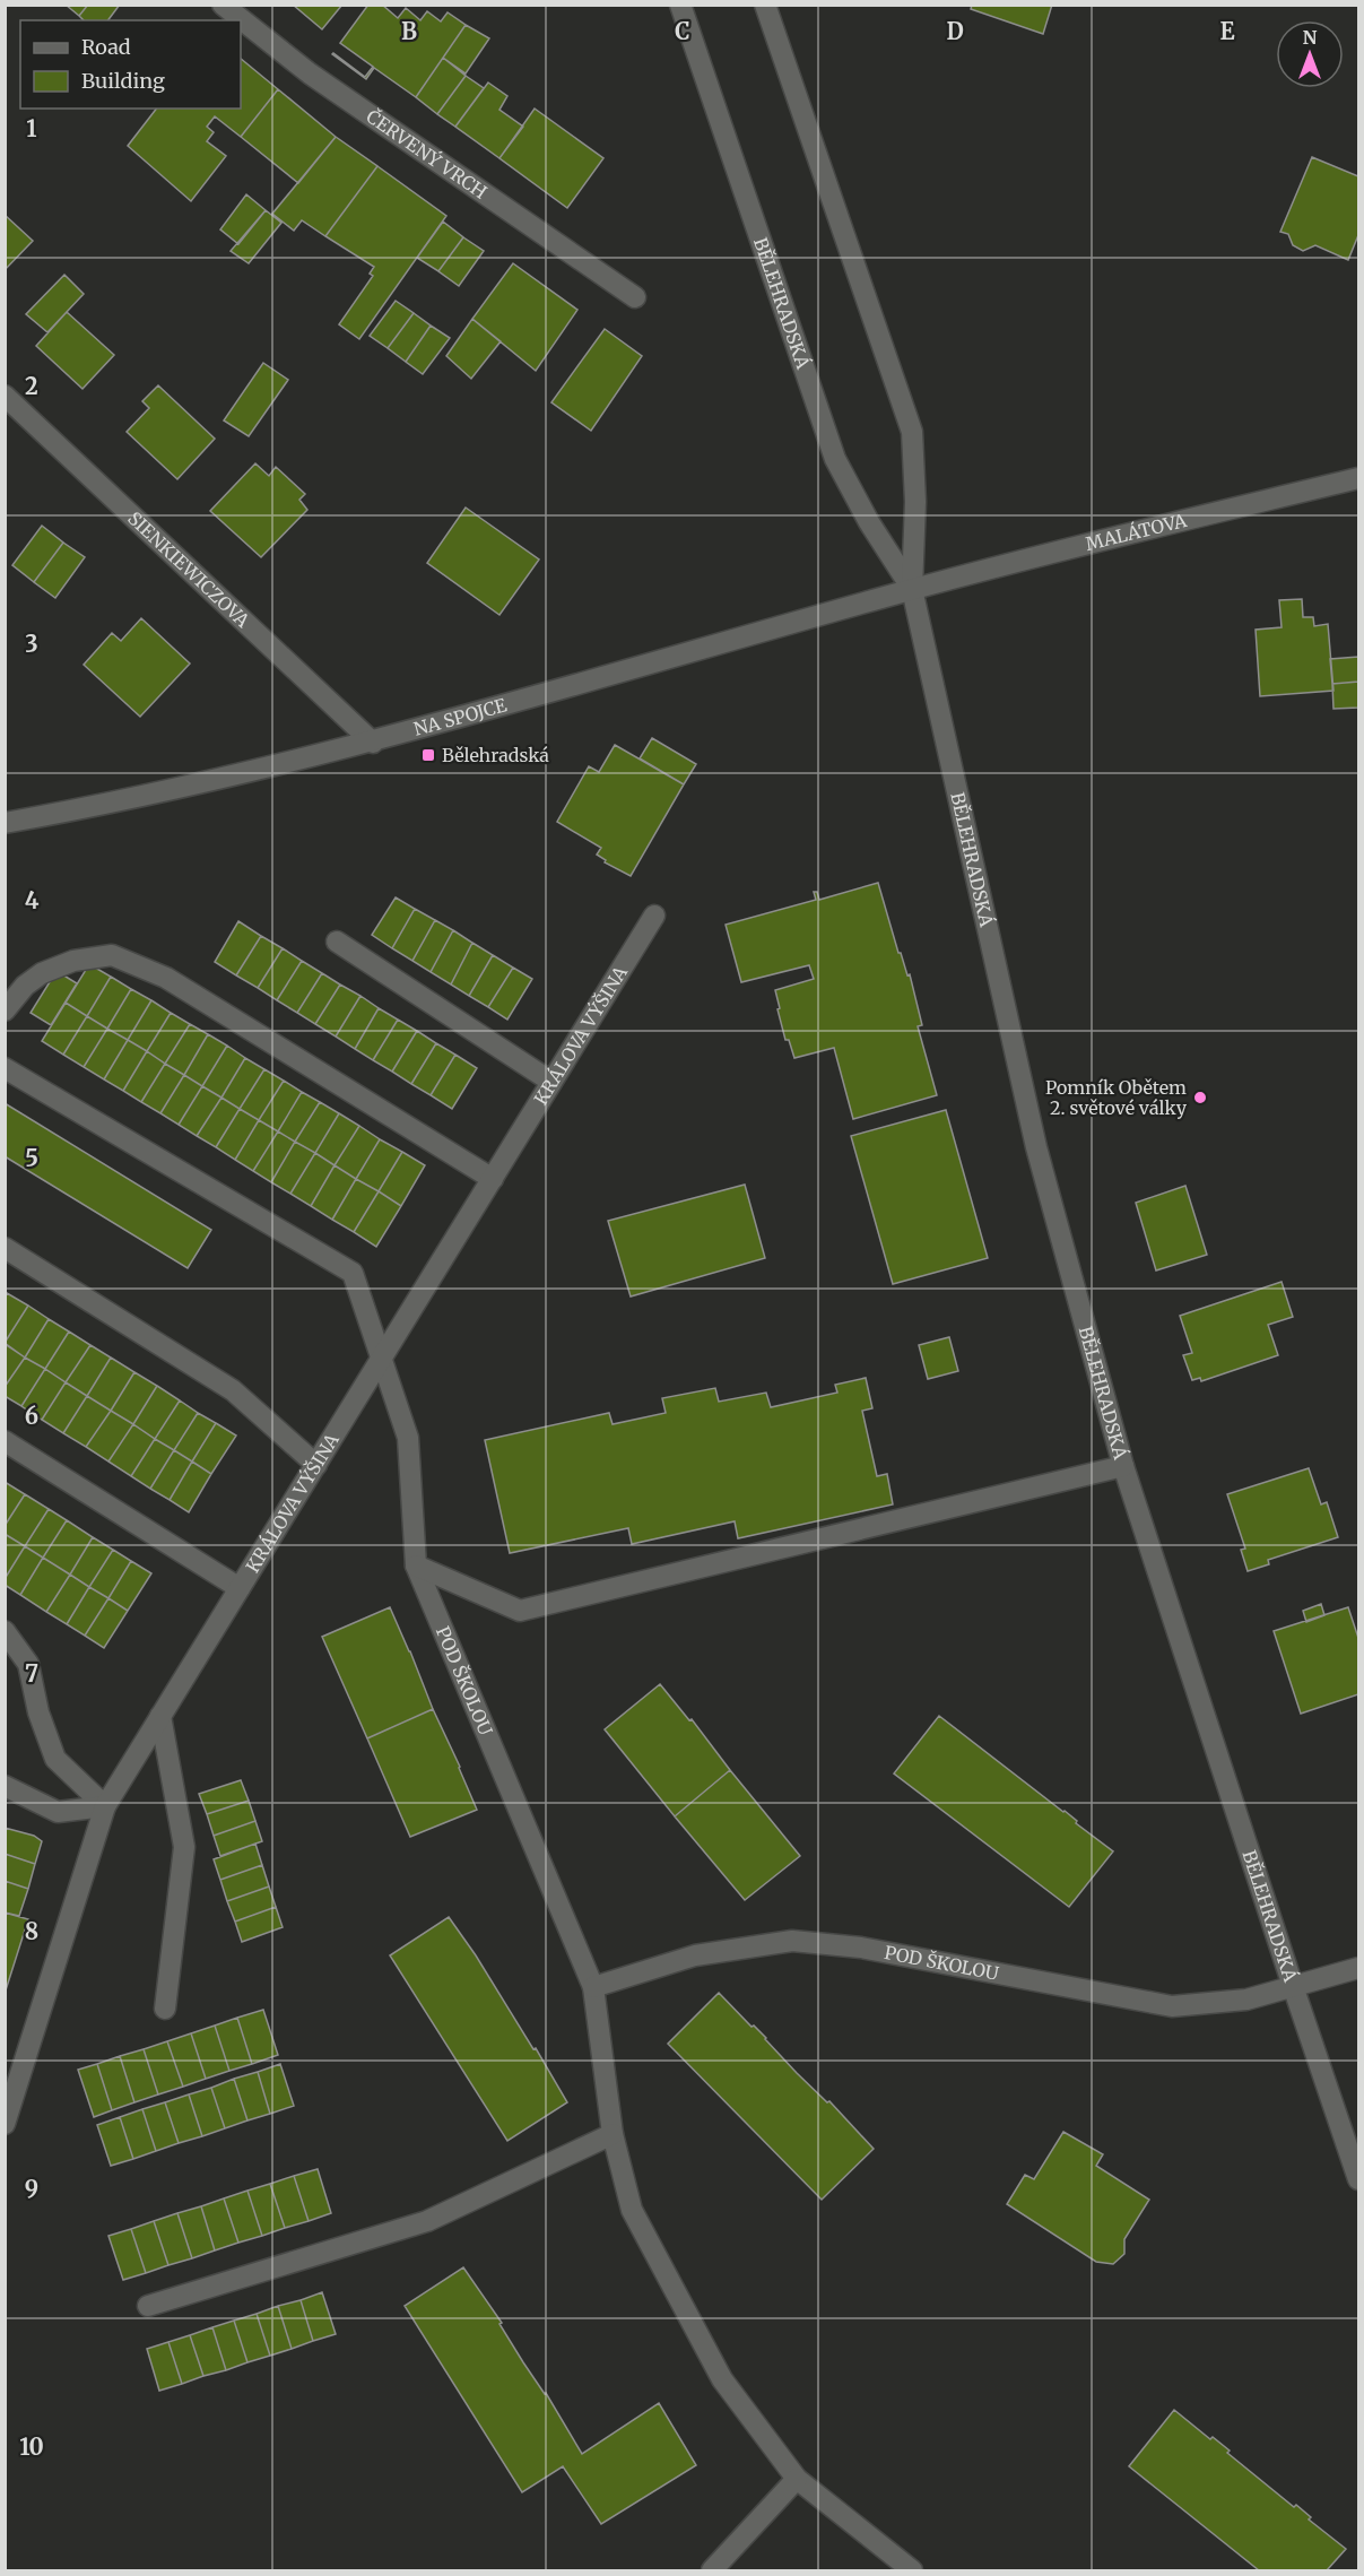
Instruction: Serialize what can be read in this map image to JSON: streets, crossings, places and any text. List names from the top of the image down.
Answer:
{
  "streets": {
    "street": [
      "ČERVENÝ VRCH",
      "BĚLEHRADSKÁ",
      "MALÁTOVA",
      "SIENKIEWICZOVA",
      "NA SPOJCE",
      "KRÁLOVA VÝŠINA",
      "POD ŠKOLOU"
    ]
  },
  "crossings": [
    ["BĚLEHRADSKÁ", "MALÁTOVA"],
    ["BĚLEHRADSKÁ", "NA SPOJCE"],
    ["BĚLEHRADSKÁ", "POD ŠKOLOU"],
    ["MALÁTOVA", "NA SPOJCE"],
    ["SIENKIEWICZOVA", "NA SPOJCE"],
    ["KRÁLOVA VÝŠINA", "POD ŠKOLOU"]
  ],
  "places": {
    "transit": ["Bělehradská"],
    "other": ["Pomník Obětem 2. světové války"]
  },
  "legend": ["Road", "Building"],
  "north": "top",
  "grid": {
    "columns": [
      "B",
      "C",
      "D",
      "E"
    ],
    "rows": [
      "1",
      "2",
      "3",
      "4",
      "5",
      "6",
      "7",
      "8",
      "9",
      "10"
    ]
  }
}
